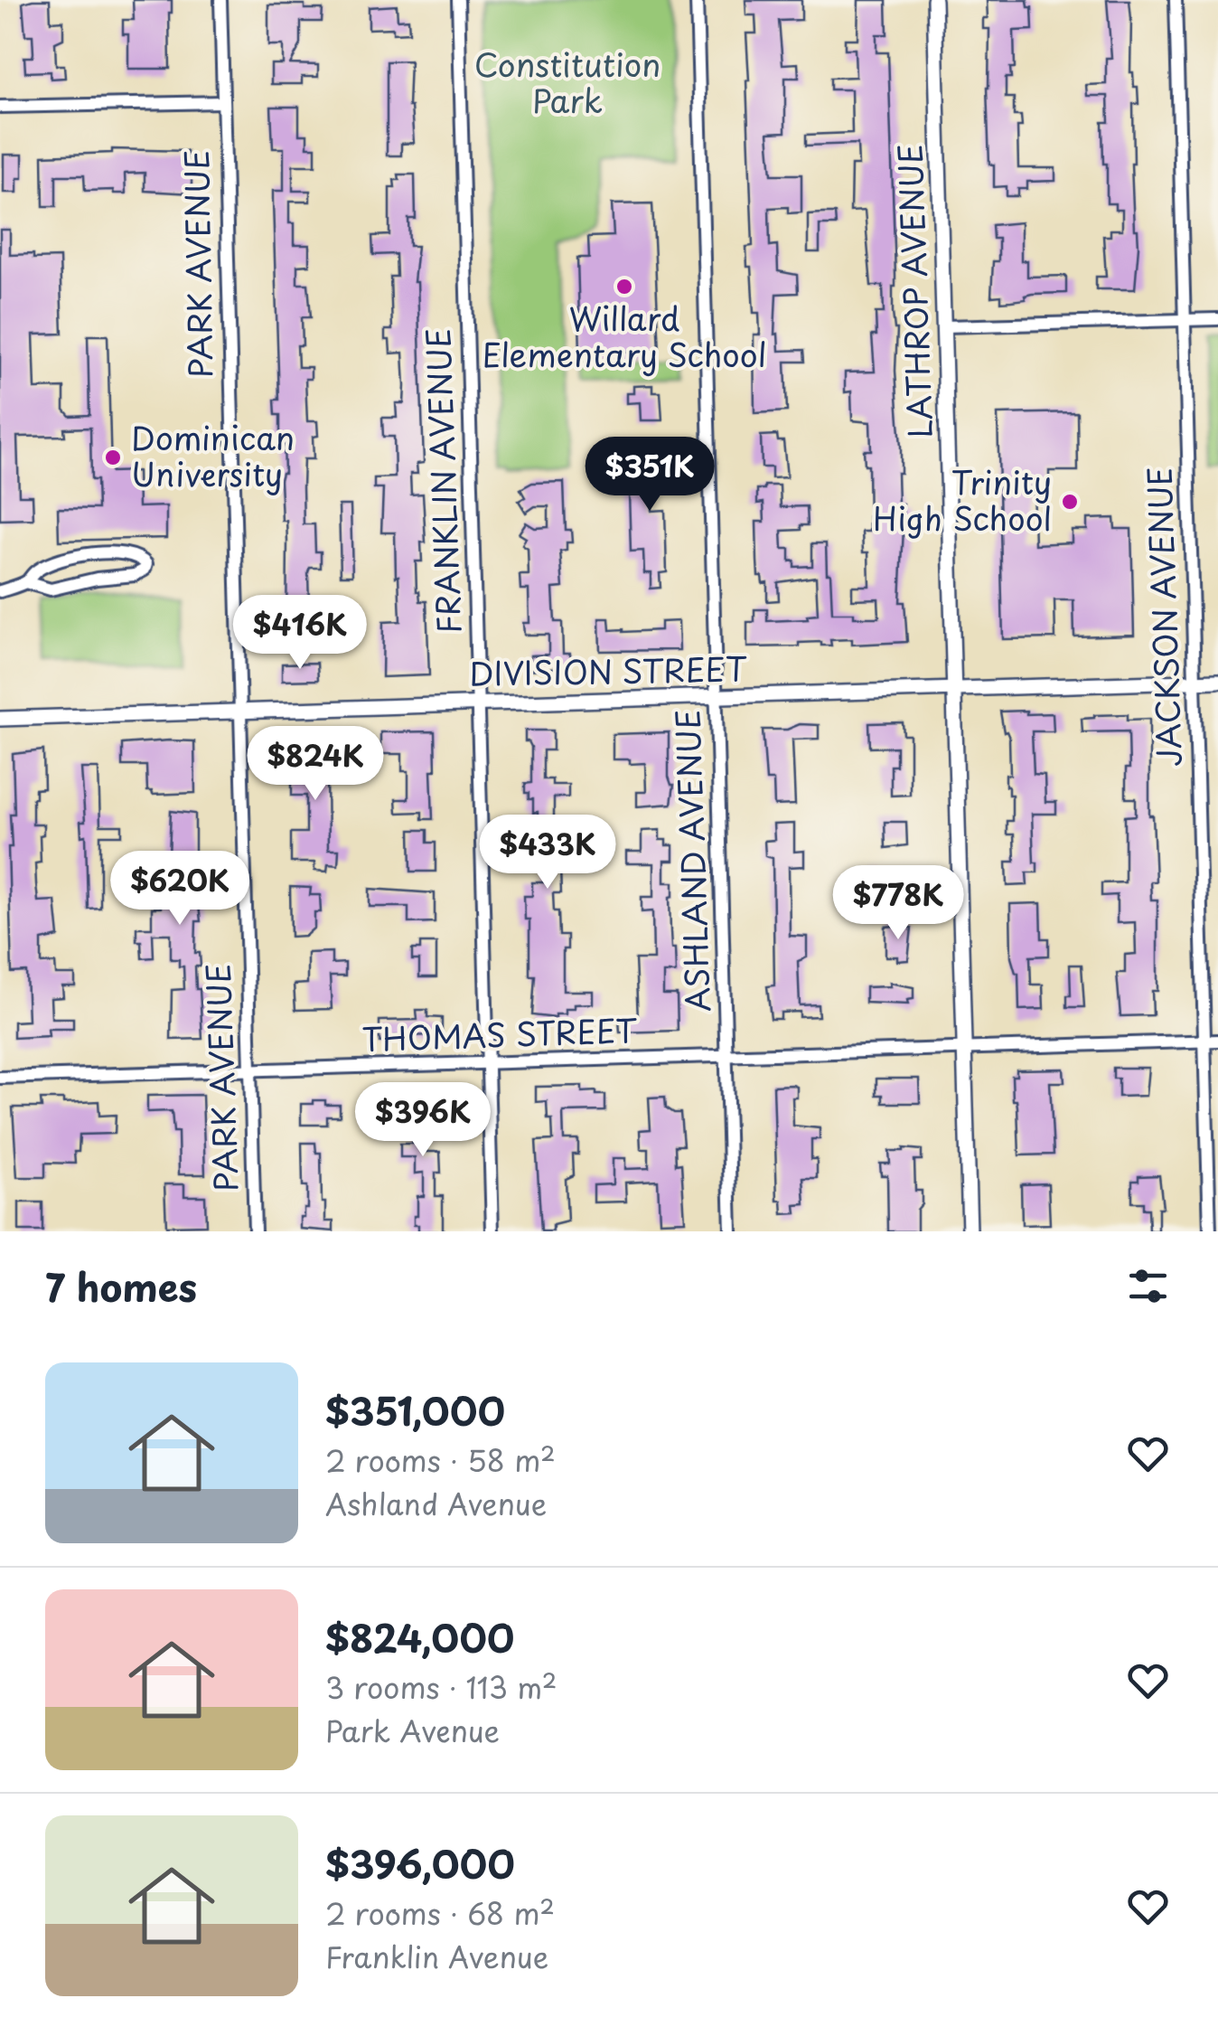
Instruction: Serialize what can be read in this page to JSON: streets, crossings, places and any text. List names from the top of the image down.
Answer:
{
  "streets": {
    "street": [
      "PARK AVENUE",
      "LATHROP AVENUE",
      "FRANKLIN AVENUE",
      "JACKSON AVENUE",
      "DIVISION STREET",
      "ASHLAND AVENUE",
      "THOMAS STREET"
    ]
  },
  "crossings": [
    ["PARK AVENUE", "DIVISION STREET"],
    ["PARK AVENUE", "THOMAS STREET"],
    ["LATHROP AVENUE", "DIVISION STREET"],
    ["LATHROP AVENUE", "THOMAS STREET"],
    ["FRANKLIN AVENUE", "DIVISION STREET"],
    ["FRANKLIN AVENUE", "THOMAS STREET"],
    ["JACKSON AVENUE", "DIVISION STREET"],
    ["JACKSON AVENUE", "THOMAS STREET"],
    ["DIVISION STREET", "ASHLAND AVENUE"],
    ["ASHLAND AVENUE", "THOMAS STREET"]
  ],
  "parks": ["Constitution Park"],
  "places": ["Willard Elementary School", "Dominican University", "Trinity High School"],
  "page": {
    "price": [
      "$351K",
      "$416K",
      "$824K",
      "$433K",
      "$620K",
      "$778K",
      "$396K"
    ],
    "heading": "7 homes",
    "list": [
      {
        "name": "$351,000",
        "note": "2 rooms · 58 m² · Ashland Avenue"
      },
      {
        "name": "$824,000",
        "note": "3 rooms · 113 m² · Park Avenue"
      },
      {
        "name": "$396,000",
        "note": "2 rooms · 68 m² · Franklin Avenue"
      }
    ]
  }
}
